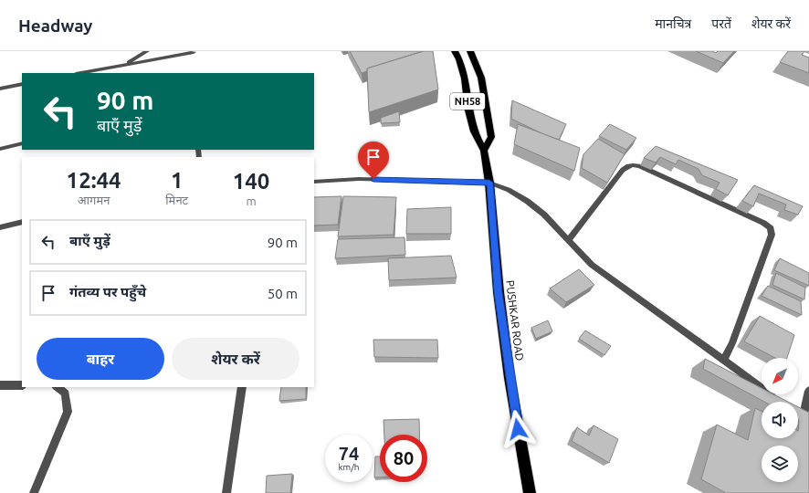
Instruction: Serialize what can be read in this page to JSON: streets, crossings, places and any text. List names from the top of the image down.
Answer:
{
  "streets": {
    "highway": ["NH58", "PUSHKAR ROAD"]
  },
  "crossings": [
    ["NH58", "PUSHKAR ROAD"]
  ],
  "north": "bottom left",
  "page": {
    "header": "Headway",
    "nav": ["मानचित्र", "परतें", "शेयर करें"],
    "turn": ["90 m", "बाएँ मुड़ें"],
    "eta": [
      "12:44",
      "आगमन",
      "1",
      "मिनट",
      "140",
      "m"
    ],
    "list": [
      {
        "name": "बाएँ मुड़ें",
        "value": "90 m"
      },
      {
        "name": "गंतव्य पर पहुँचे",
        "value": "50 m"
      }
    ],
    "buttons": ["बाहर", "शेयर करें"],
    "speed": "74 km/h",
    "limit": "80"
  }
}
